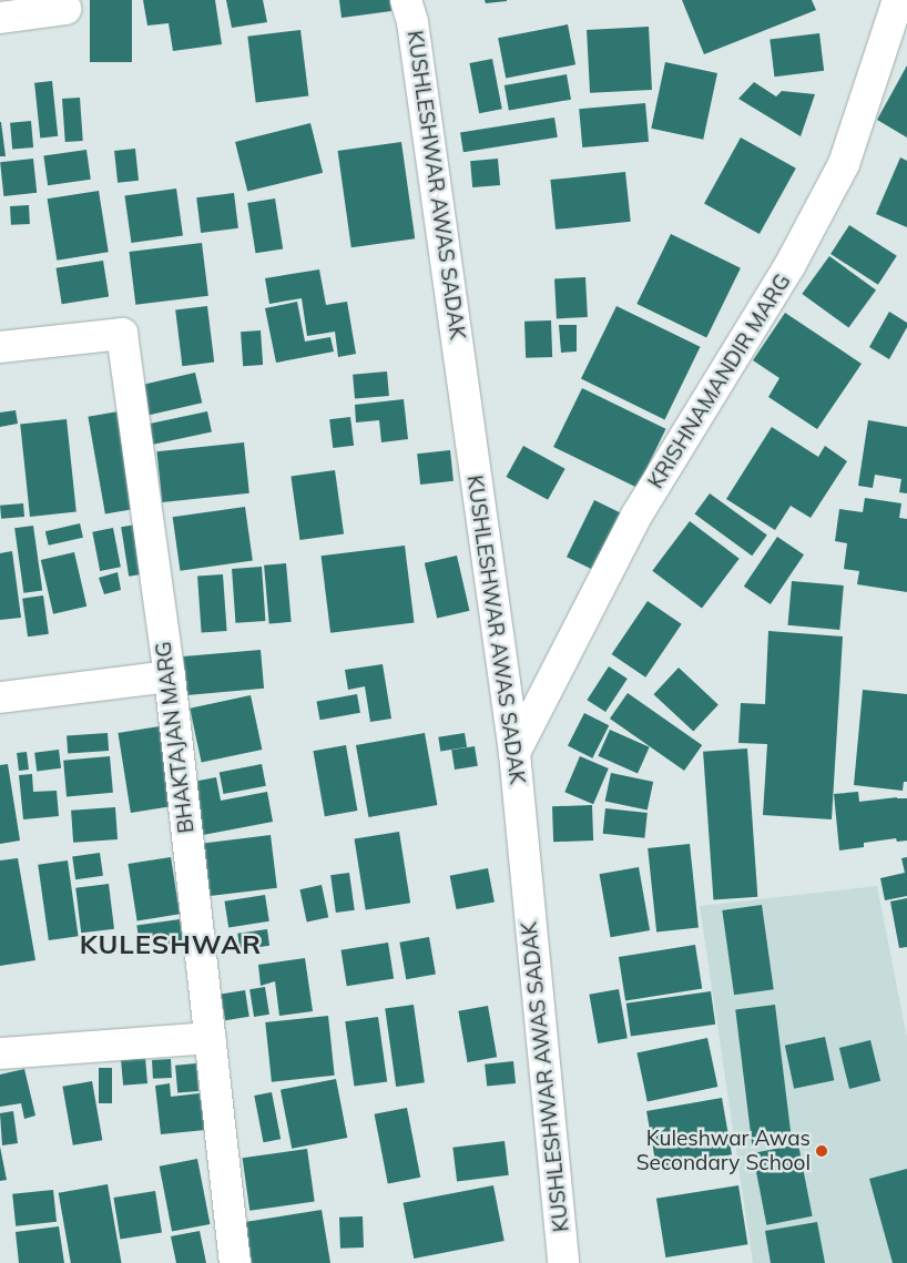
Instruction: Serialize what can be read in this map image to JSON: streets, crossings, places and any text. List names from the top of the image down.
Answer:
{
  "streets": {
    "street": ["KUSHLESHWAR AWAS SADAK", "KRISHNAMANDIR MARG", "BHAKTAJAN MARG"]
  },
  "crossings": [
    ["KUSHLESHWAR AWAS SADAK", "KRISHNAMANDIR MARG"]
  ],
  "districts": ["KULESHWAR"],
  "places": ["Kuleshwar Awas Secondary School"]
}
